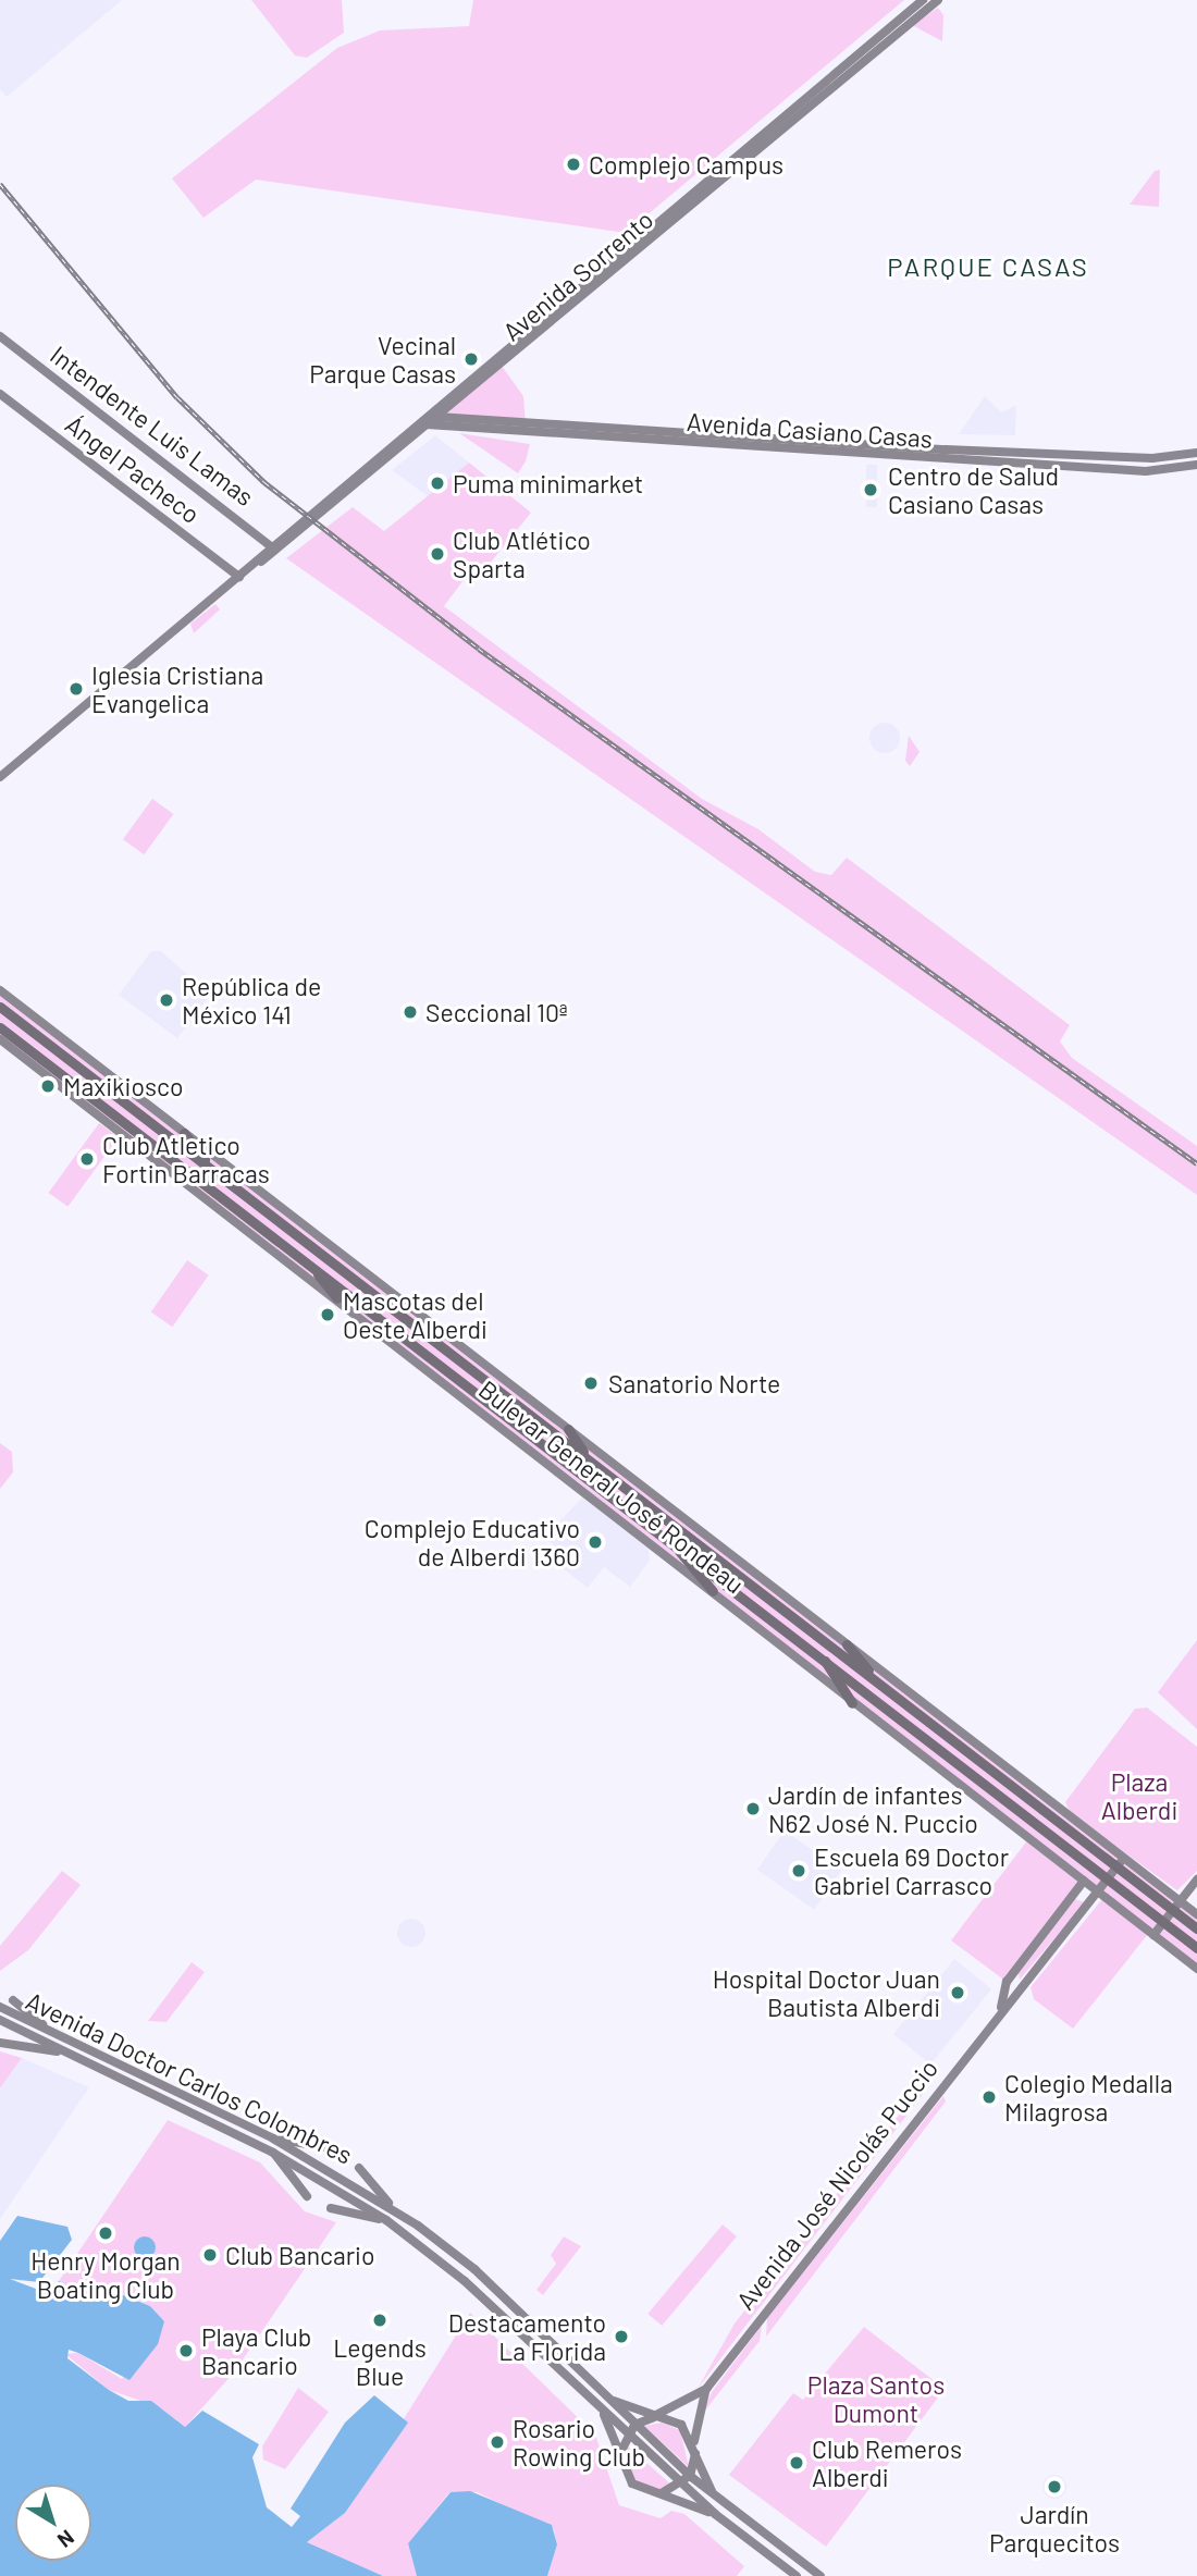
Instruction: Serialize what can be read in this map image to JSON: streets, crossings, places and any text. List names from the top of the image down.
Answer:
{
  "streets": {
    "main road": [
      "Avenida Sorrento",
      "Intendente Luis Lamas",
      "Avenida Casiano Casas",
      "Ángel Pacheco",
      "Bulevar General José Rondeau",
      "Avenida Doctor Carlos Colombres",
      "Avenida José Nicolás Puccio"
    ]
  },
  "crossings": [
    ["Avenida Sorrento", "Intendente Luis Lamas"],
    ["Avenida Sorrento", "Avenida Casiano Casas"],
    ["Avenida Sorrento", "Ángel Pacheco"],
    ["Bulevar General José Rondeau", "Avenida José Nicolás Puccio"],
    ["Avenida Doctor Carlos Colombres", "Avenida José Nicolás Puccio"]
  ],
  "districts": ["PARQUE CASAS"],
  "parks": ["Plaza Alberdi", "Plaza Santos Dumont"],
  "places": [
    "Complejo Campus",
    "Vecinal Parque Casas",
    "Puma minimarket",
    "Centro de Salud Casiano Casas",
    "Club Atlético Sparta",
    "Iglesia Cristiana Evangelica",
    "República de México 141",
    "Seccional 10ª",
    "Maxikiosco",
    "Club Atletico Fortin Barracas",
    "Mascotas del Oeste Alberdi",
    "Sanatorio Norte",
    "Complejo Educativo de Alberdi 1360",
    "Jardín de infantes N62 José N. Puccio",
    "Escuela 69 Doctor Gabriel Carrasco",
    "Hospital Doctor Juan Bautista Alberdi",
    "Colegio Medalla Milagrosa",
    "Henry Morgan Boating Club",
    "Club Bancario",
    "Legends Blue",
    "Destacamento La Florida",
    "Playa Club Bancario",
    "Rosario Rowing Club",
    "Club Remeros Alberdi",
    "Jardín Parquecitos"
  ],
  "north": "bottom right"
}
